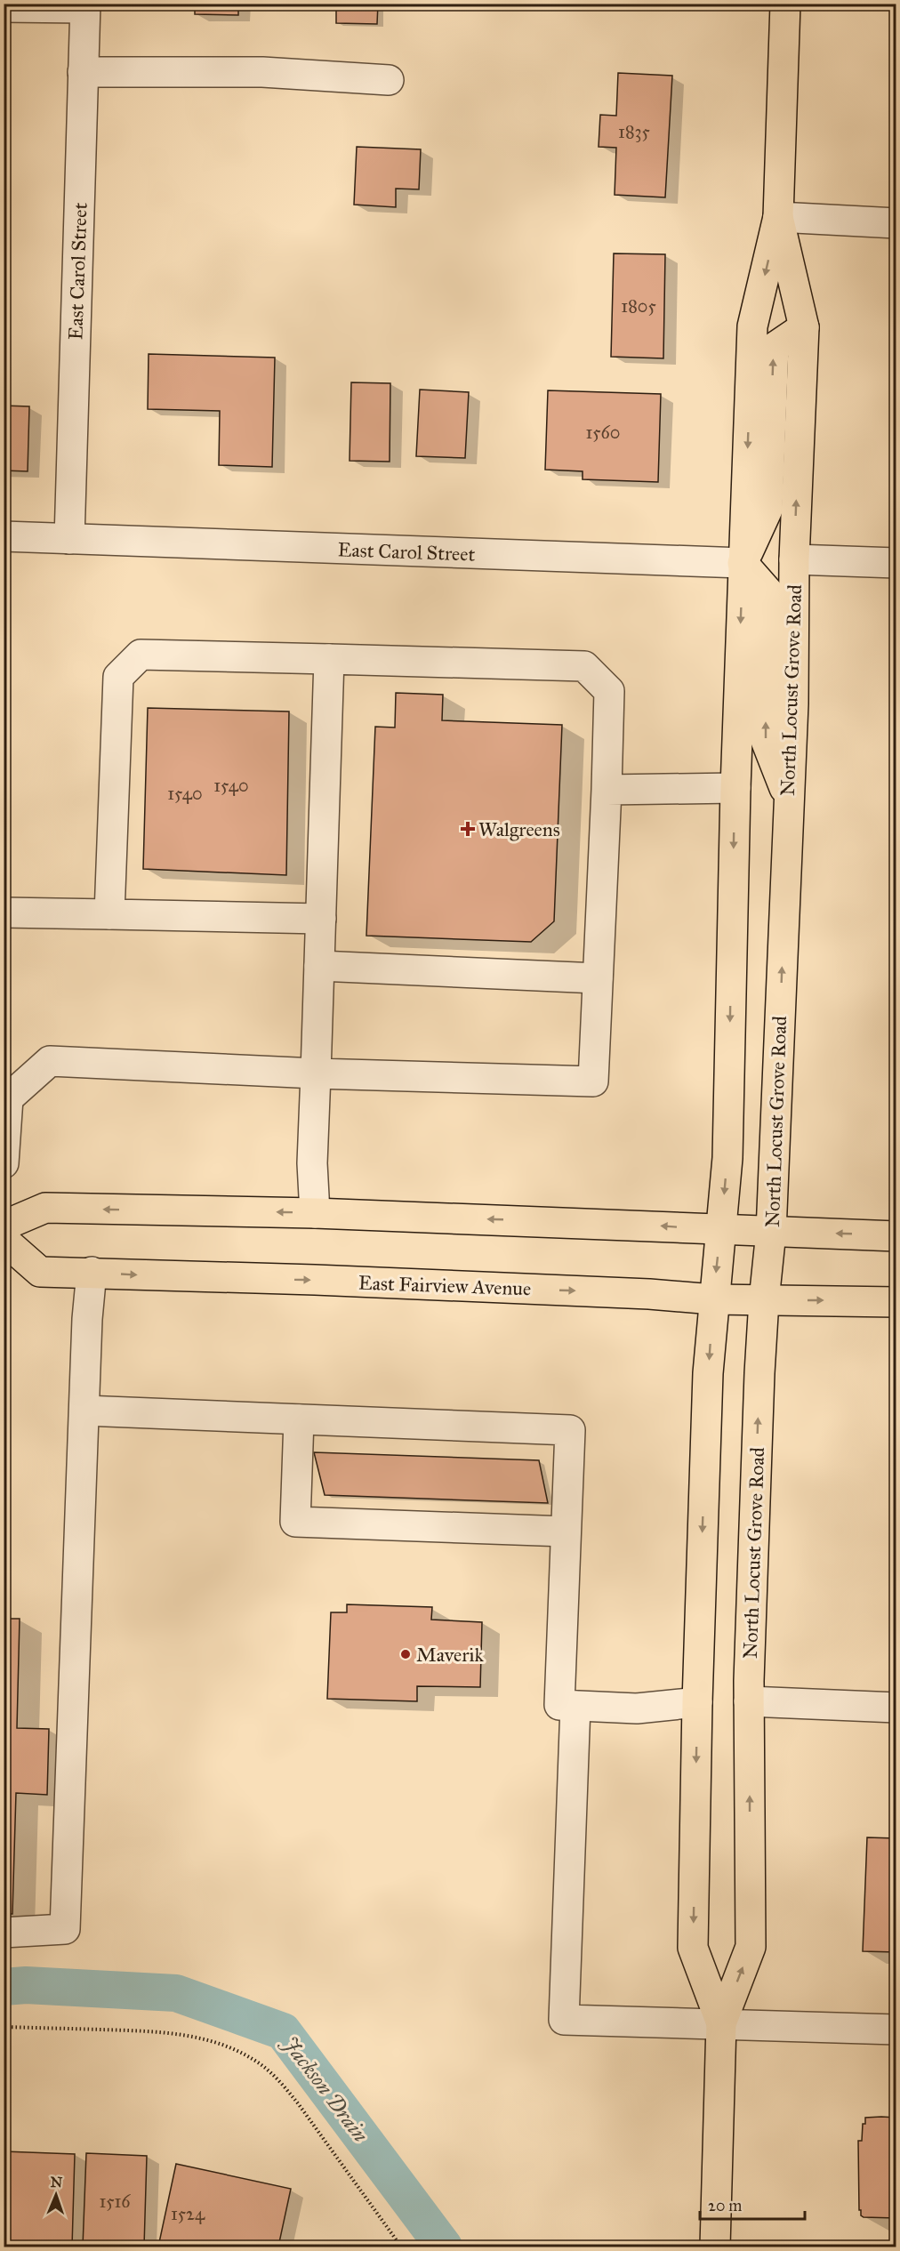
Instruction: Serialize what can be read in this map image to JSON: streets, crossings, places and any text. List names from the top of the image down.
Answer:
{
  "streets": {
    "main road": ["North Locust Grove Road", "East Fairview Avenue"],
    "street": ["East Carol Street"]
  },
  "crossings": [
    ["East Carol Street", "North Locust Grove Road"],
    ["North Locust Grove Road", "East Fairview Avenue"]
  ],
  "water": ["Jackson Drain"],
  "places": {
    "health": ["Walgreens"],
    "other": ["Maverik"]
  },
  "house_numbers": [
    "1835",
    "1805",
    "1560",
    "1540",
    "1540",
    "1516",
    "1524"
  ],
  "scale_bar": "20 m",
  "north": "top"
}
